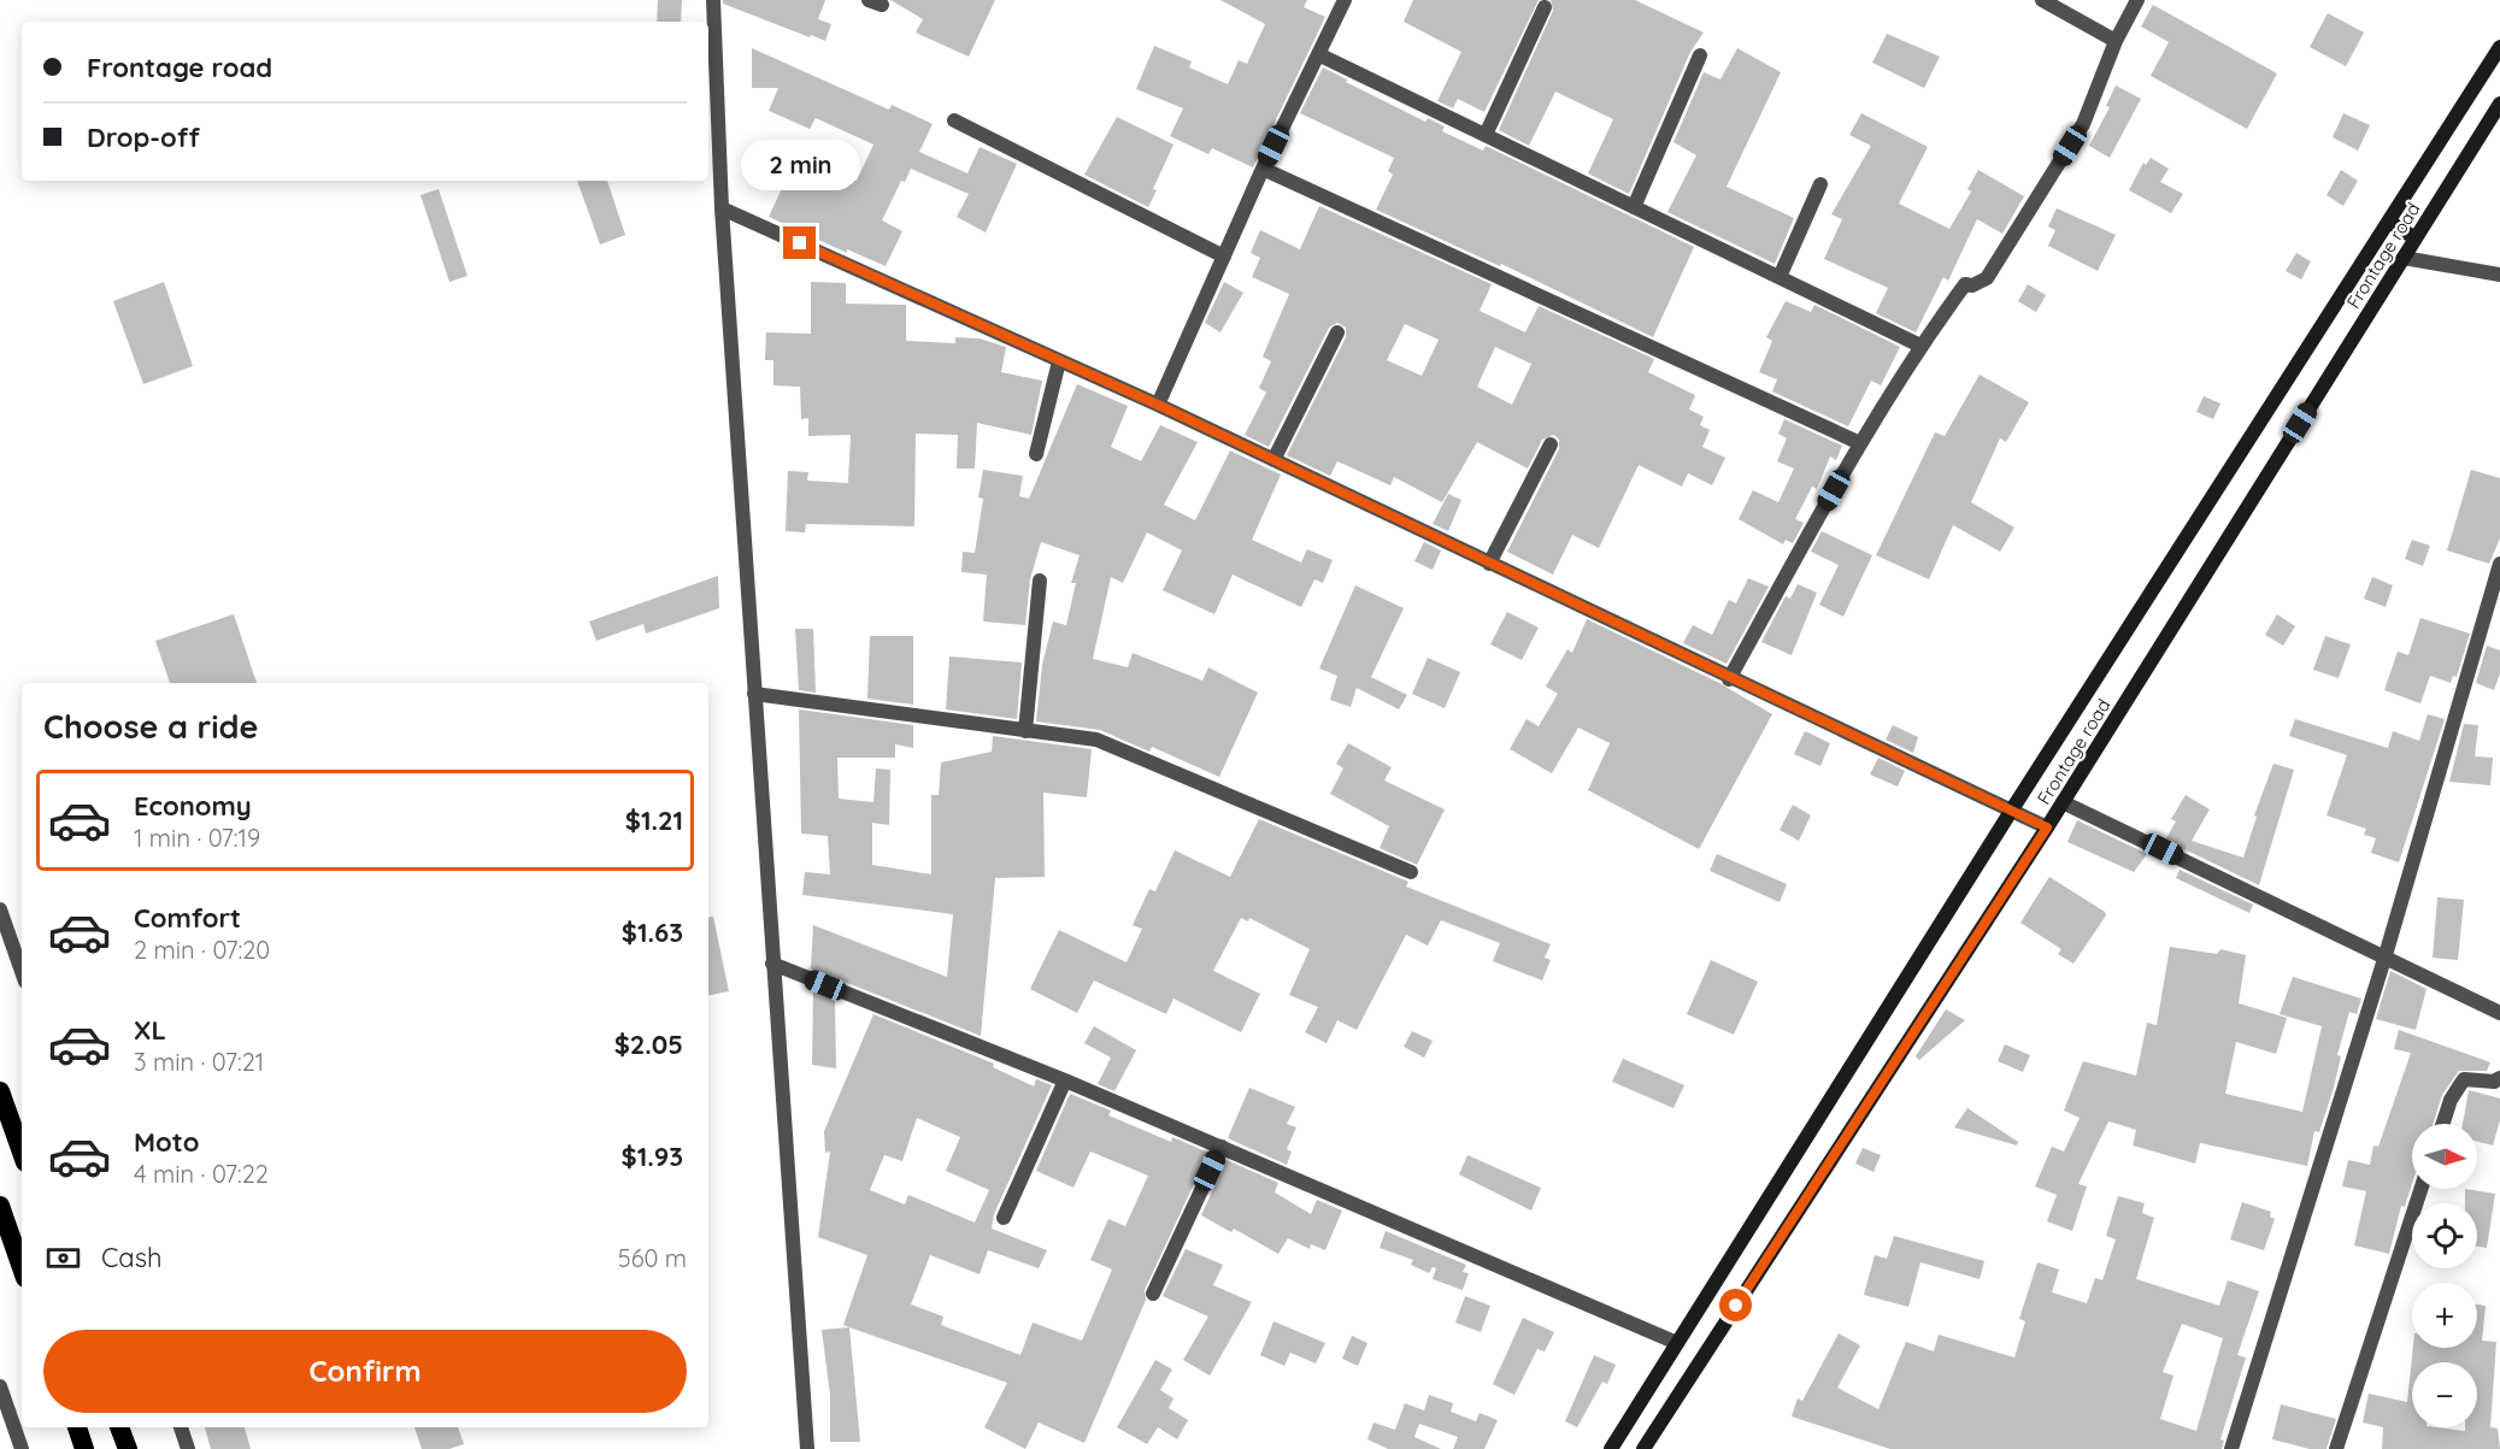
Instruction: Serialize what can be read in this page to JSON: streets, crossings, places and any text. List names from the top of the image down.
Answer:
{
  "streets": {
    "main road": ["Frontage road"]
  },
  "north": "right",
  "page": {
    "banner": ["Frontage road", "Drop-off"],
    "bubble": "2 min",
    "heading": "Choose a ride",
    "list": [
      {
        "name": "Economy",
        "note": "1 min · 07:19",
        "value": "$1.21"
      },
      {
        "name": "Comfort",
        "note": "2 min · 07:20",
        "value": "$1.63"
      },
      {
        "name": "XL",
        "note": "3 min · 07:21",
        "value": "$2.05"
      },
      {
        "name": "Moto",
        "note": "4 min · 07:22",
        "value": "$1.93"
      }
    ],
    "map_buttons": ["+", "−"],
    "pay": ["Cash", "560 m"],
    "buttons": "Confirm"
  }
}
